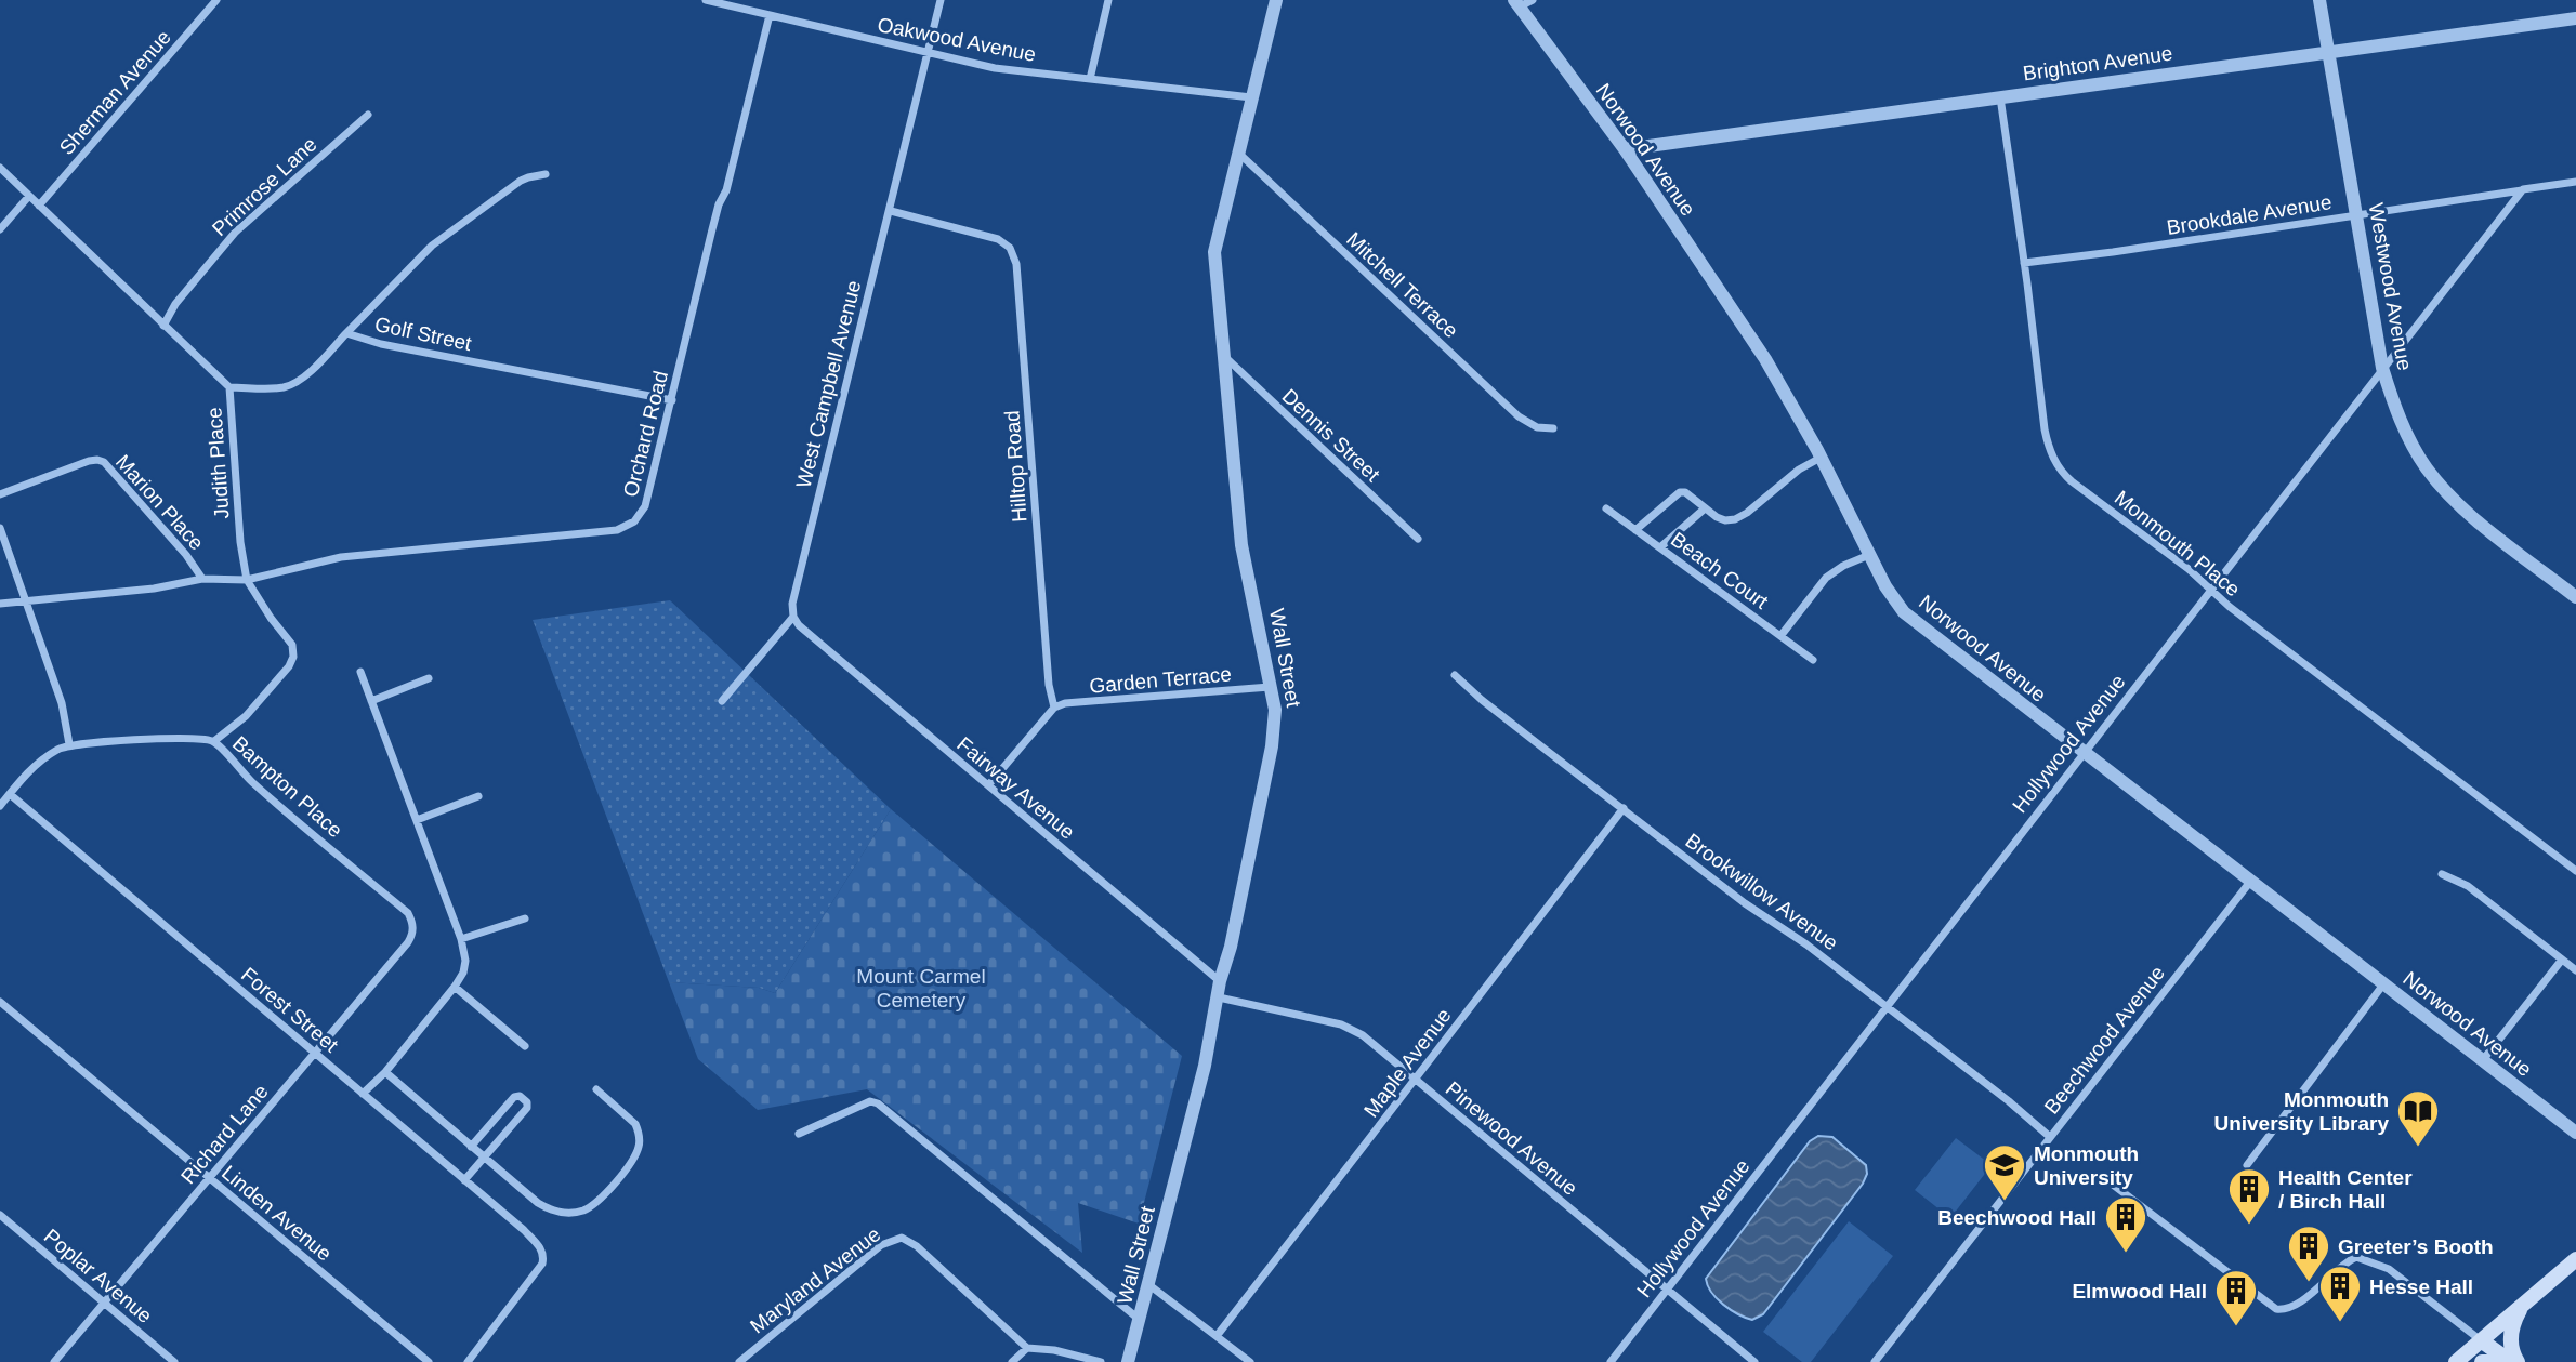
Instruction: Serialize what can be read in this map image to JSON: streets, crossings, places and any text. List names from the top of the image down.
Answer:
{
  "streets": {
    "street": [
      "Oakwood Avenue",
      "Brighton Avenue",
      "Sherman Avenue",
      "Norwood Avenue",
      "Primrose Lane",
      "Brookdale Avenue",
      "Mitchell Terrace",
      "Westwood Avenue",
      "Golf Street",
      "West Campbell Avenue",
      "Orchard Road",
      "Dennis Street",
      "Judith Place",
      "Hilltop Road",
      "Marion Place",
      "Monmouth Place",
      "Beach Court",
      "Wall Street",
      "Garden Terrace",
      "Hollywood Avenue",
      "Bampton Place",
      "Fairway Avenue",
      "Brookwillow Avenue",
      "Forest Street",
      "Beechwood Avenue",
      "Maple Avenue",
      "Richard Lane",
      "Pinewood Avenue",
      "Linden Avenue",
      "Poplar Avenue",
      "Maryland Avenue"
    ]
  },
  "crossings": [
    ["Oakwood Avenue", "West Campbell Avenue"],
    ["Oakwood Avenue", "Orchard Road"],
    ["Oakwood Avenue", "Wall Street"],
    ["Brighton Avenue", "Norwood Avenue"],
    ["Brighton Avenue", "Westwood Avenue"],
    ["Brighton Avenue", "Monmouth Place"],
    ["Norwood Avenue", "Hollywood Avenue"],
    ["Norwood Avenue", "Beechwood Avenue"],
    ["Brookdale Avenue", "Westwood Avenue"],
    ["Brookdale Avenue", "Monmouth Place"],
    ["Brookdale Avenue", "Hollywood Avenue"],
    ["Mitchell Terrace", "Wall Street"],
    ["Westwood Avenue", "Hollywood Avenue"],
    ["Golf Street", "Orchard Road"],
    ["Golf Street", "Judith Place"],
    ["West Campbell Avenue", "Hilltop Road"],
    ["West Campbell Avenue", "Fairway Avenue"],
    ["Orchard Road", "Judith Place"],
    ["Orchard Road", "Marion Place"],
    ["Dennis Street", "Wall Street"],
    ["Hilltop Road", "Garden Terrace"],
    ["Monmouth Place", "Hollywood Avenue"],
    ["Wall Street", "Garden Terrace"],
    ["Wall Street", "Fairway Avenue"],
    ["Wall Street", "Pinewood Avenue"],
    ["Hollywood Avenue", "Brookwillow Avenue"],
    ["Hollywood Avenue", "Pinewood Avenue"],
    ["Bampton Place", "Richard Lane"],
    ["Brookwillow Avenue", "Beechwood Avenue"],
    ["Brookwillow Avenue", "Maple Avenue"],
    ["Forest Street", "Richard Lane"],
    ["Maple Avenue", "Pinewood Avenue"],
    ["Richard Lane", "Linden Avenue"],
    ["Richard Lane", "Poplar Avenue"]
  ],
  "parks": ["Mount Carmel Cemetery"],
  "places": {
    "library": ["Monmouth University Library"],
    "school or university": ["Monmouth University"],
    "building": [
      "Health Center / Birch Hall",
      "Beechwood Hall",
      "Greeter’s Booth",
      "Hesse Hall",
      "Elmwood Hall"
    ]
  }
}
